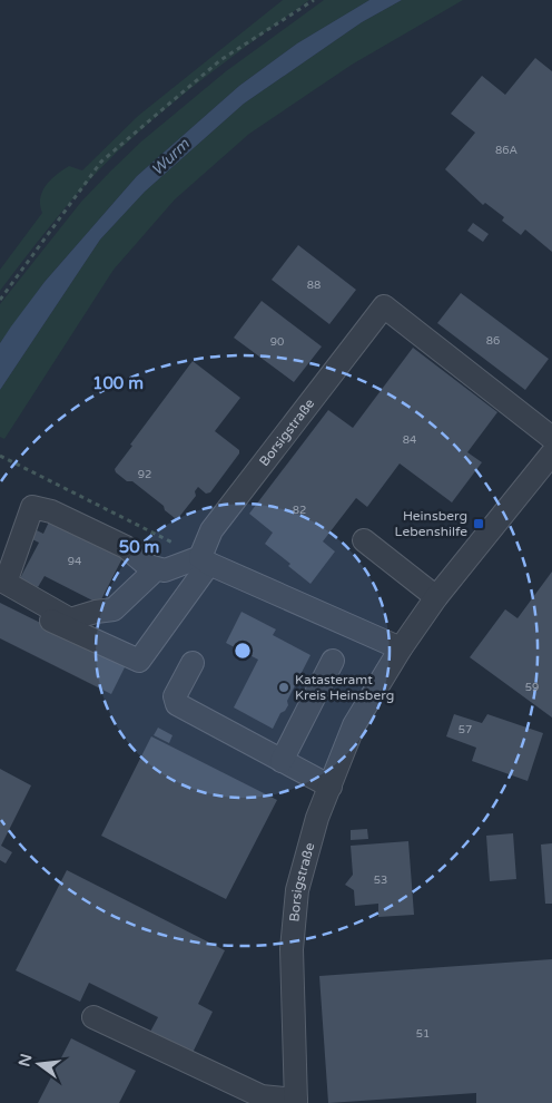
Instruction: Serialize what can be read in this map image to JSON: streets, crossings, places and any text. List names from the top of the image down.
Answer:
{
  "streets": {
    "street": ["Borsigstraße"]
  },
  "water": ["Wurm"],
  "places": {
    "transit": ["Heinsberg Lebenshilfe"],
    "other": ["Katasteramt Kreis Heinsberg"]
  },
  "house_numbers": [
    "86A",
    "88",
    "86",
    "90",
    "84",
    "92",
    "82",
    "94",
    "59",
    "57",
    "53",
    "51"
  ],
  "north": "left",
  "rings": ["100 m", "50 m"]
}
